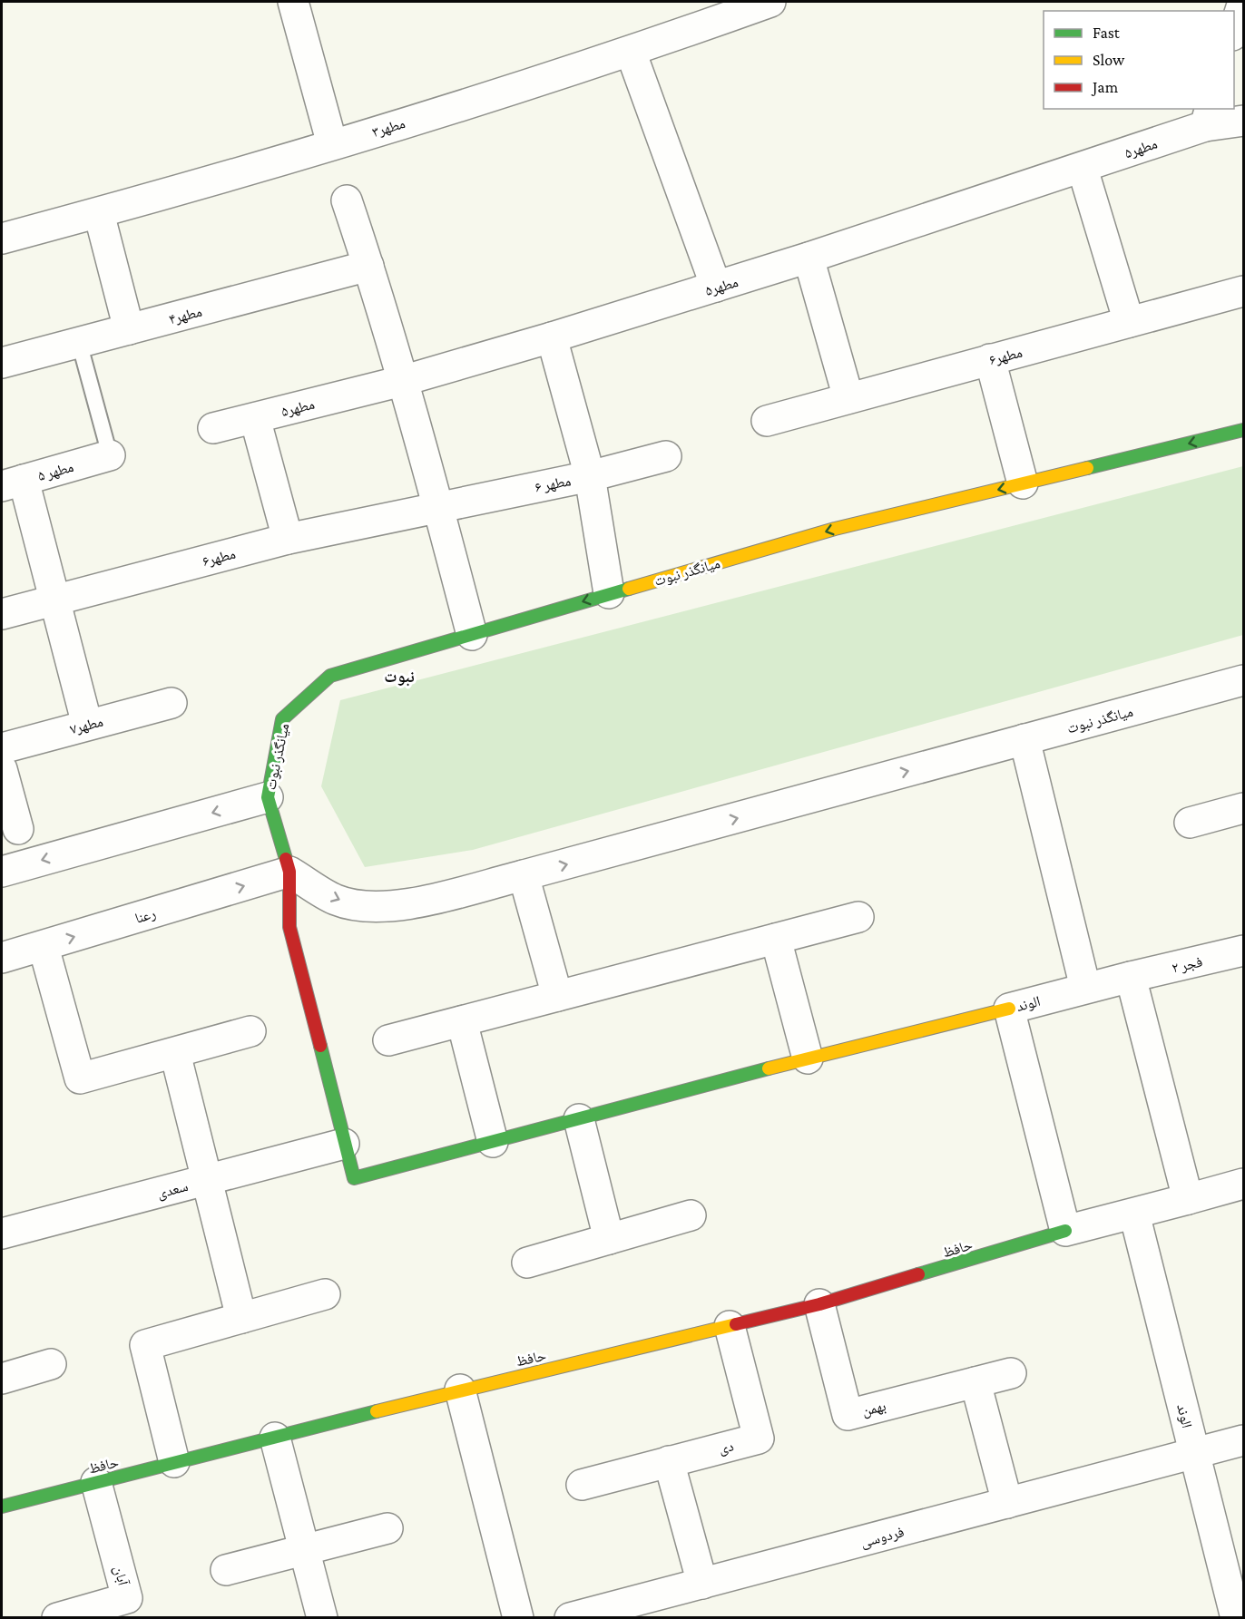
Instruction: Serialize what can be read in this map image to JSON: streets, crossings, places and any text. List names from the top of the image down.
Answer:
{
  "streets": {
    "street": [
      "مطهر۳",
      "مطهر۵",
      "مطهر۴",
      "مطهر۶",
      "مطهر ۵",
      "مطهر ۶",
      "میانگذر نبوت",
      "مطهر۷",
      "رعنا",
      "فجر ۲",
      "الوند",
      "سعدی",
      "حافظ",
      "بهمن",
      "دی",
      "فردوسی",
      "آبان"
    ]
  },
  "crossings": [
    ["مطهر۶", "مطهر ۶"],
    ["میانگذر نبوت", "رعنا"],
    ["فجر ۲", "الوند"],
    ["الوند", "حافظ"],
    ["الوند", "فردوسی"],
    ["حافظ", "بهمن"],
    ["حافظ", "دی"],
    ["حافظ", "آبان"]
  ],
  "districts": ["نبوت"],
  "legend": ["Fast", "Slow", "Jam"]
}
